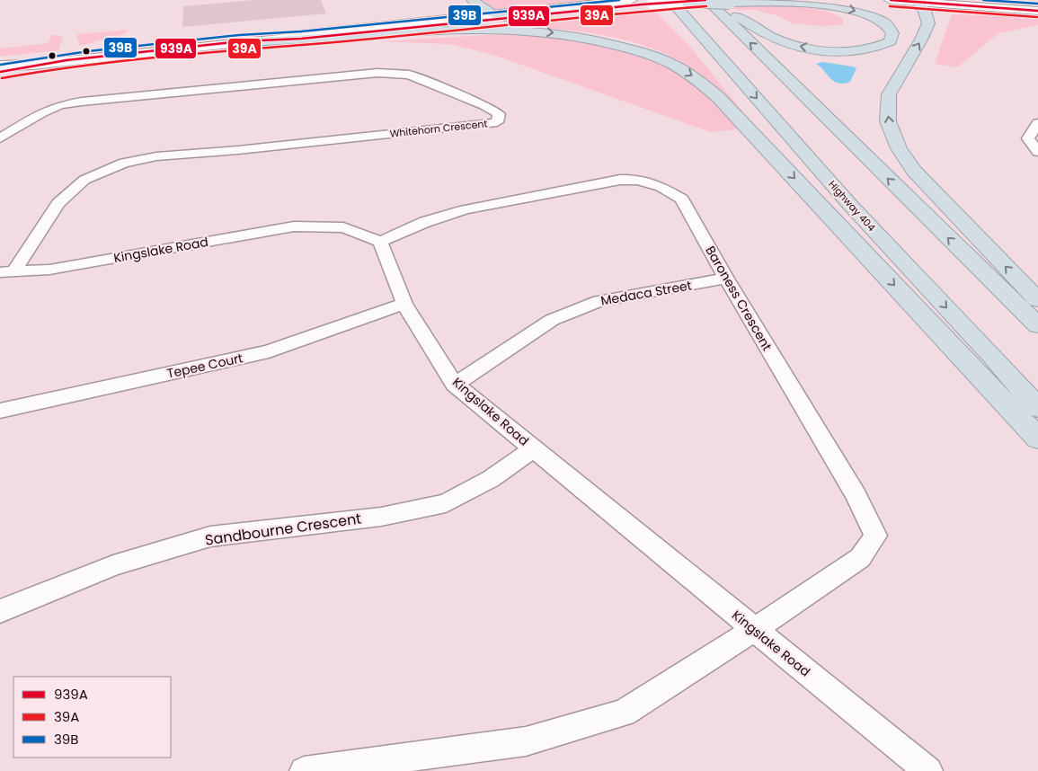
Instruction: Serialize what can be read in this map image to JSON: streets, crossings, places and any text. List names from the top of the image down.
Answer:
{
  "streets": {
    "highway": ["Highway 404"],
    "street": [
      "Whitehorn Crescent",
      "Kingslake Road",
      "Medaca Street",
      "Baroness Crescent",
      "Tepee Court",
      "Sandbourne Crescent"
    ]
  },
  "crossings": [
    ["Whitehorn Crescent", "Kingslake Road"],
    ["Kingslake Road", "Medaca Street"],
    ["Kingslake Road", "Baroness Crescent"],
    ["Kingslake Road", "Tepee Court"],
    ["Kingslake Road", "Sandbourne Crescent"],
    ["Medaca Street", "Baroness Crescent"]
  ],
  "lines": ["transit line 939A", "transit line 39B", "transit line 39A"],
  "legend": ["939A", "39A", "39B"]
}
